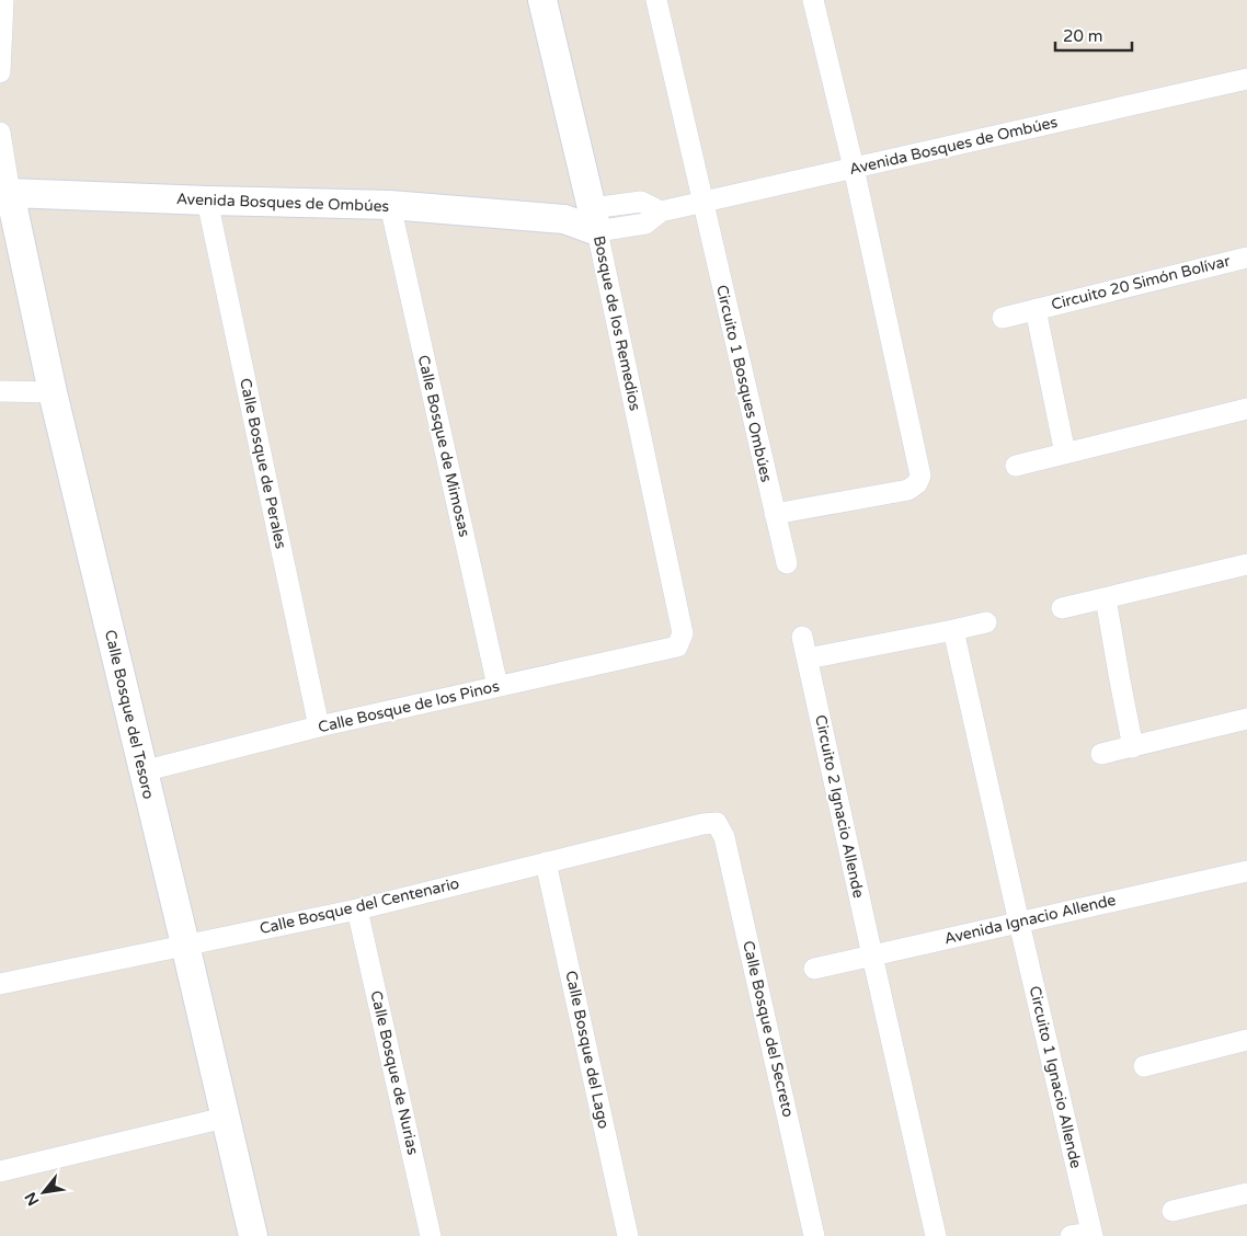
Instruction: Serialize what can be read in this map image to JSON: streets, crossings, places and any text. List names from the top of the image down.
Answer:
{
  "streets": {
    "street": [
      "Avenida Bosques de Ombúes",
      "Circuito 20 Simón Bolívar",
      "Bosque de los Remedios",
      "Circuito 1 Bosques Ombúes",
      "Calle Bosque de Mimosas",
      "Calle Bosque de Perales",
      "Calle Bosque de los Pinos",
      "Calle Bosque del Tesoro",
      "Circuito 2 Ignacio Allende",
      "Calle Bosque del Centenario",
      "Avenida Ignacio Allende",
      "Calle Bosque del Secreto",
      "Calle Bosque del Lago",
      "Calle Bosque de Nurias",
      "Circuito 1 Ignacio Allende"
    ]
  },
  "crossings": [
    ["Avenida Bosques de Ombúes", "Bosque de los Remedios"],
    ["Avenida Bosques de Ombúes", "Circuito 1 Bosques Ombúes"],
    ["Avenida Bosques de Ombúes", "Calle Bosque de Mimosas"],
    ["Avenida Bosques de Ombúes", "Calle Bosque de Perales"],
    ["Avenida Bosques de Ombúes", "Calle Bosque del Tesoro"],
    ["Bosque de los Remedios", "Calle Bosque de los Pinos"],
    ["Calle Bosque de Mimosas", "Calle Bosque de los Pinos"],
    ["Calle Bosque de Perales", "Calle Bosque de los Pinos"],
    ["Calle Bosque de los Pinos", "Calle Bosque del Tesoro"],
    ["Calle Bosque del Tesoro", "Calle Bosque del Centenario"],
    ["Circuito 2 Ignacio Allende", "Avenida Ignacio Allende"],
    ["Calle Bosque del Centenario", "Calle Bosque del Secreto"],
    ["Calle Bosque del Centenario", "Calle Bosque del Lago"],
    ["Calle Bosque del Centenario", "Calle Bosque de Nurias"],
    ["Avenida Ignacio Allende", "Circuito 1 Ignacio Allende"]
  ],
  "scale_bar": "20 m",
  "north": "bottom left"
}
